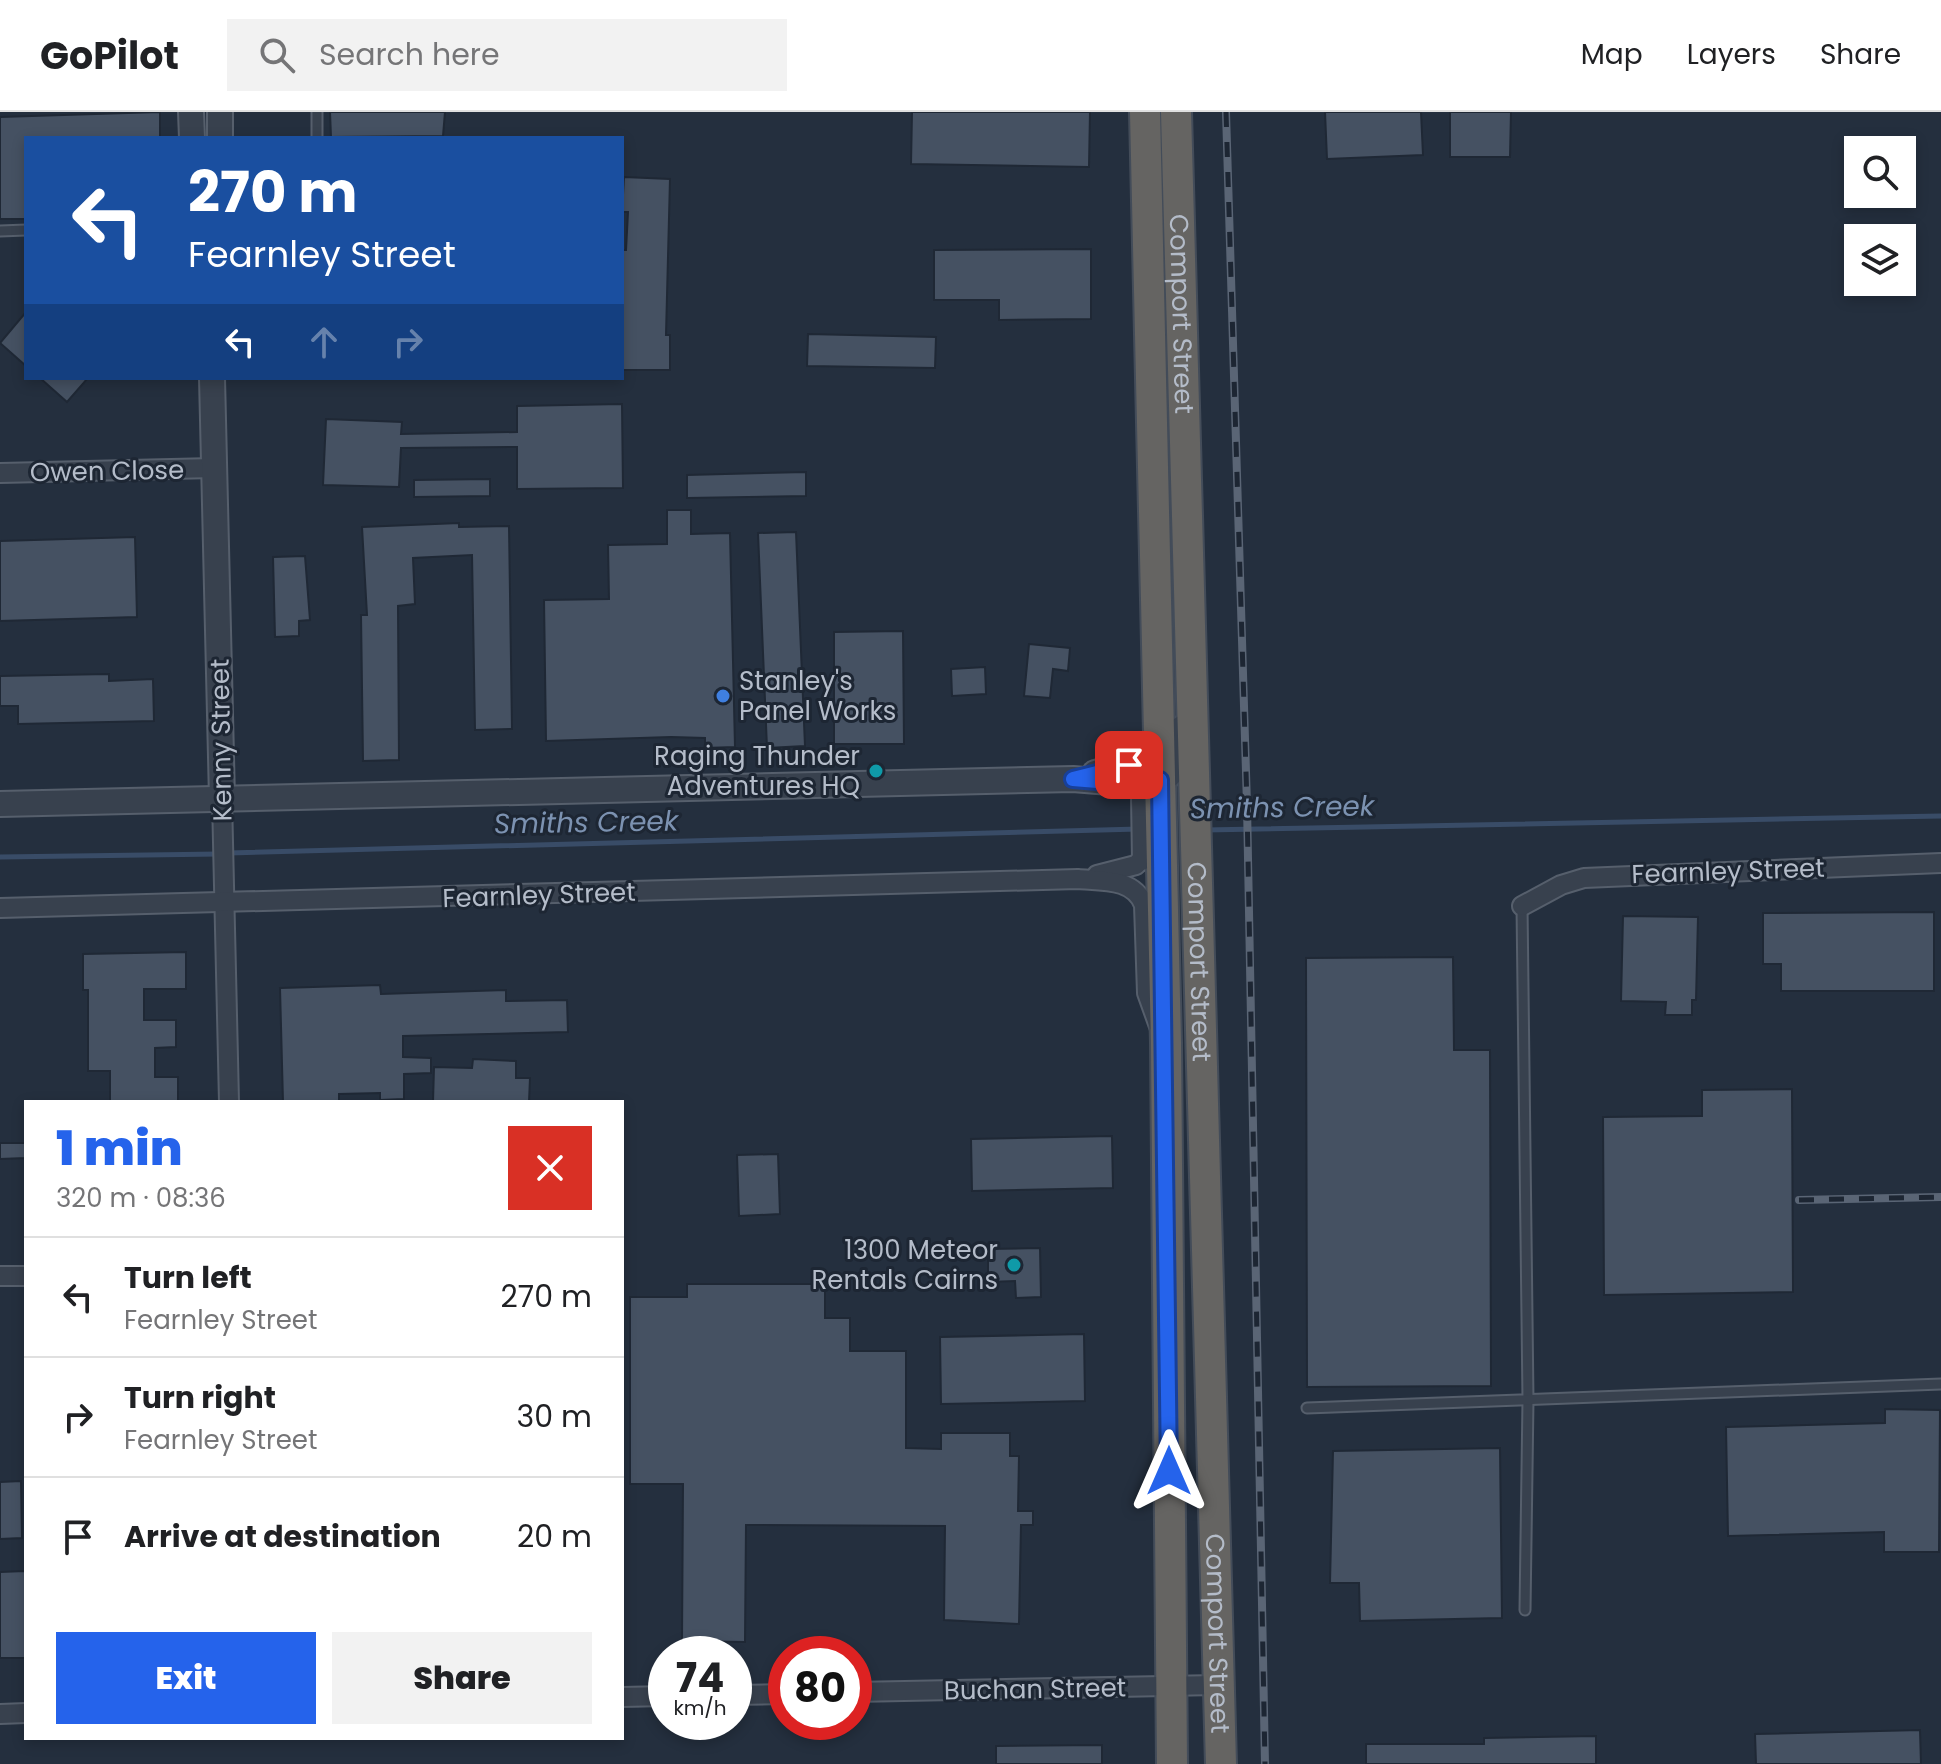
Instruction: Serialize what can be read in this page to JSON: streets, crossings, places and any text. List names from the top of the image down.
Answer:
{
  "streets": {
    "highway": ["Comport Street"],
    "street": [
      "Owen Close",
      "Kenny Street",
      "Fearnley Street",
      "Buchan Street"
    ]
  },
  "crossings": [
    ["Comport Street", "Fearnley Street"],
    ["Comport Street", "Buchan Street"],
    ["Owen Close", "Kenny Street"],
    ["Kenny Street", "Fearnley Street"]
  ],
  "water": ["Smiths Creek"],
  "places": ["Stanley's Panel Works", "Raging Thunder Adventures HQ", "1300 Meteor Rentals Cairns"],
  "page": {
    "header": "GoPilot",
    "search": "Search here",
    "nav": ["Map", "Layers", "Share"],
    "turn": ["270 m", "Fearnley Street"],
    "heading": ["1 min", "320 m · 08:36"],
    "list": [
      {
        "name": "Turn left",
        "note": "Fearnley Street",
        "value": "270 m"
      },
      {
        "name": "Turn right",
        "note": "Fearnley Street",
        "value": "30 m"
      },
      {
        "name": "Arrive at destination",
        "value": "20 m"
      }
    ],
    "buttons": ["Exit", "Share"],
    "speed": "74 km/h",
    "limit": "80"
  }
}
